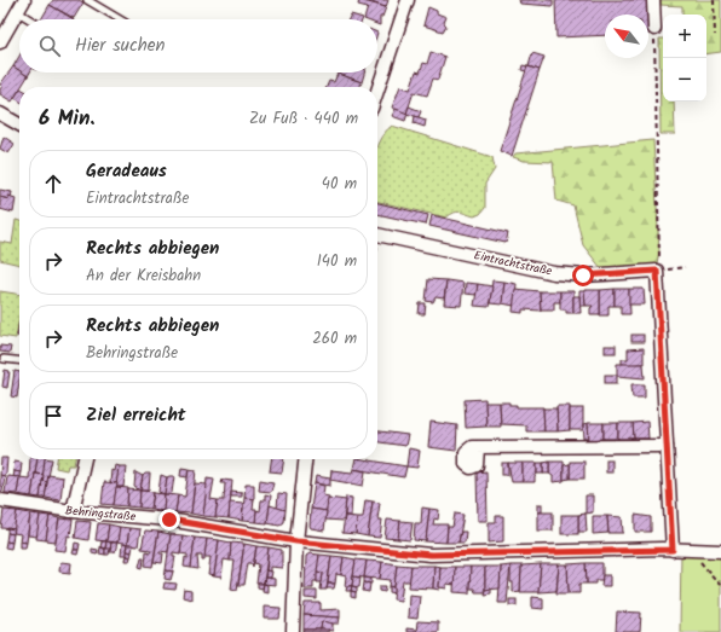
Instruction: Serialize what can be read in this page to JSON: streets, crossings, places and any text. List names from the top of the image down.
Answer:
{
  "streets": {
    "street": ["Eintrachtstraße", "Behringstraße"]
  },
  "north": "top left",
  "page": {
    "map_buttons": ["+", "−"],
    "search": "Hier suchen",
    "heading": ["6 Min.", "Zu Fuß · 440 m"],
    "list": [
      ["Geradeaus", "Eintrachtstraße", "40 m"],
      ["Rechts abbiegen", "An der Kreisbahn", "140 m"],
      ["Rechts abbiegen", "Behringstraße", "260 m"],
      "Ziel erreicht"
    ]
  }
}
